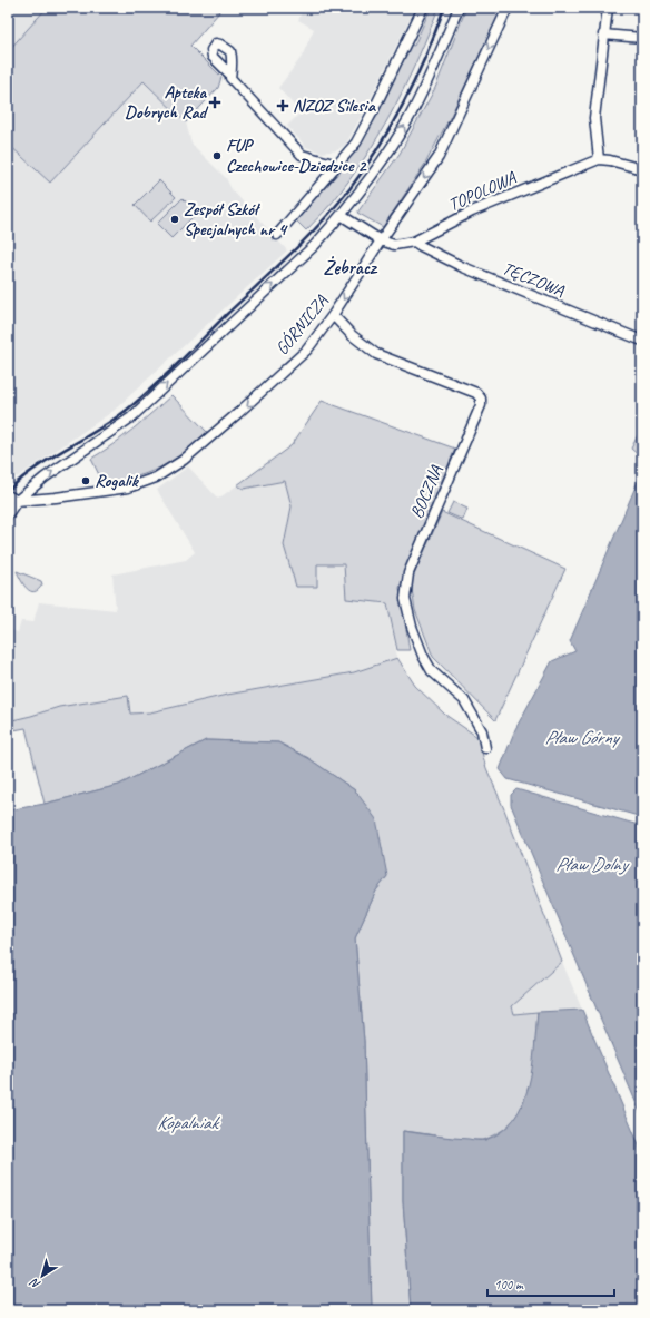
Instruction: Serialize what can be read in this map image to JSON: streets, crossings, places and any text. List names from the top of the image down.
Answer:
{
  "streets": {
    "street": [
      "TOPOLOWA",
      "TĘCZOWA",
      "GÓRNICZA",
      "BOCZNA"
    ]
  },
  "crossings": [
    ["TOPOLOWA", "TĘCZOWA"],
    ["TOPOLOWA", "GÓRNICZA"],
    ["GÓRNICZA", "BOCZNA"]
  ],
  "districts": ["Żebracz"],
  "water": ["Pław Górny", "Pław Dolny", "Kopalniak"],
  "places": {
    "health": ["Apteka Dobrych Rad", "NZOZ Silesia"],
    "other": ["FUP Czechowice-Dziedzice 2", "Zespół Szkół Specjalnych nr 4", "Rogalik"]
  },
  "scale_bar": "100 m",
  "north": "bottom left"
}
